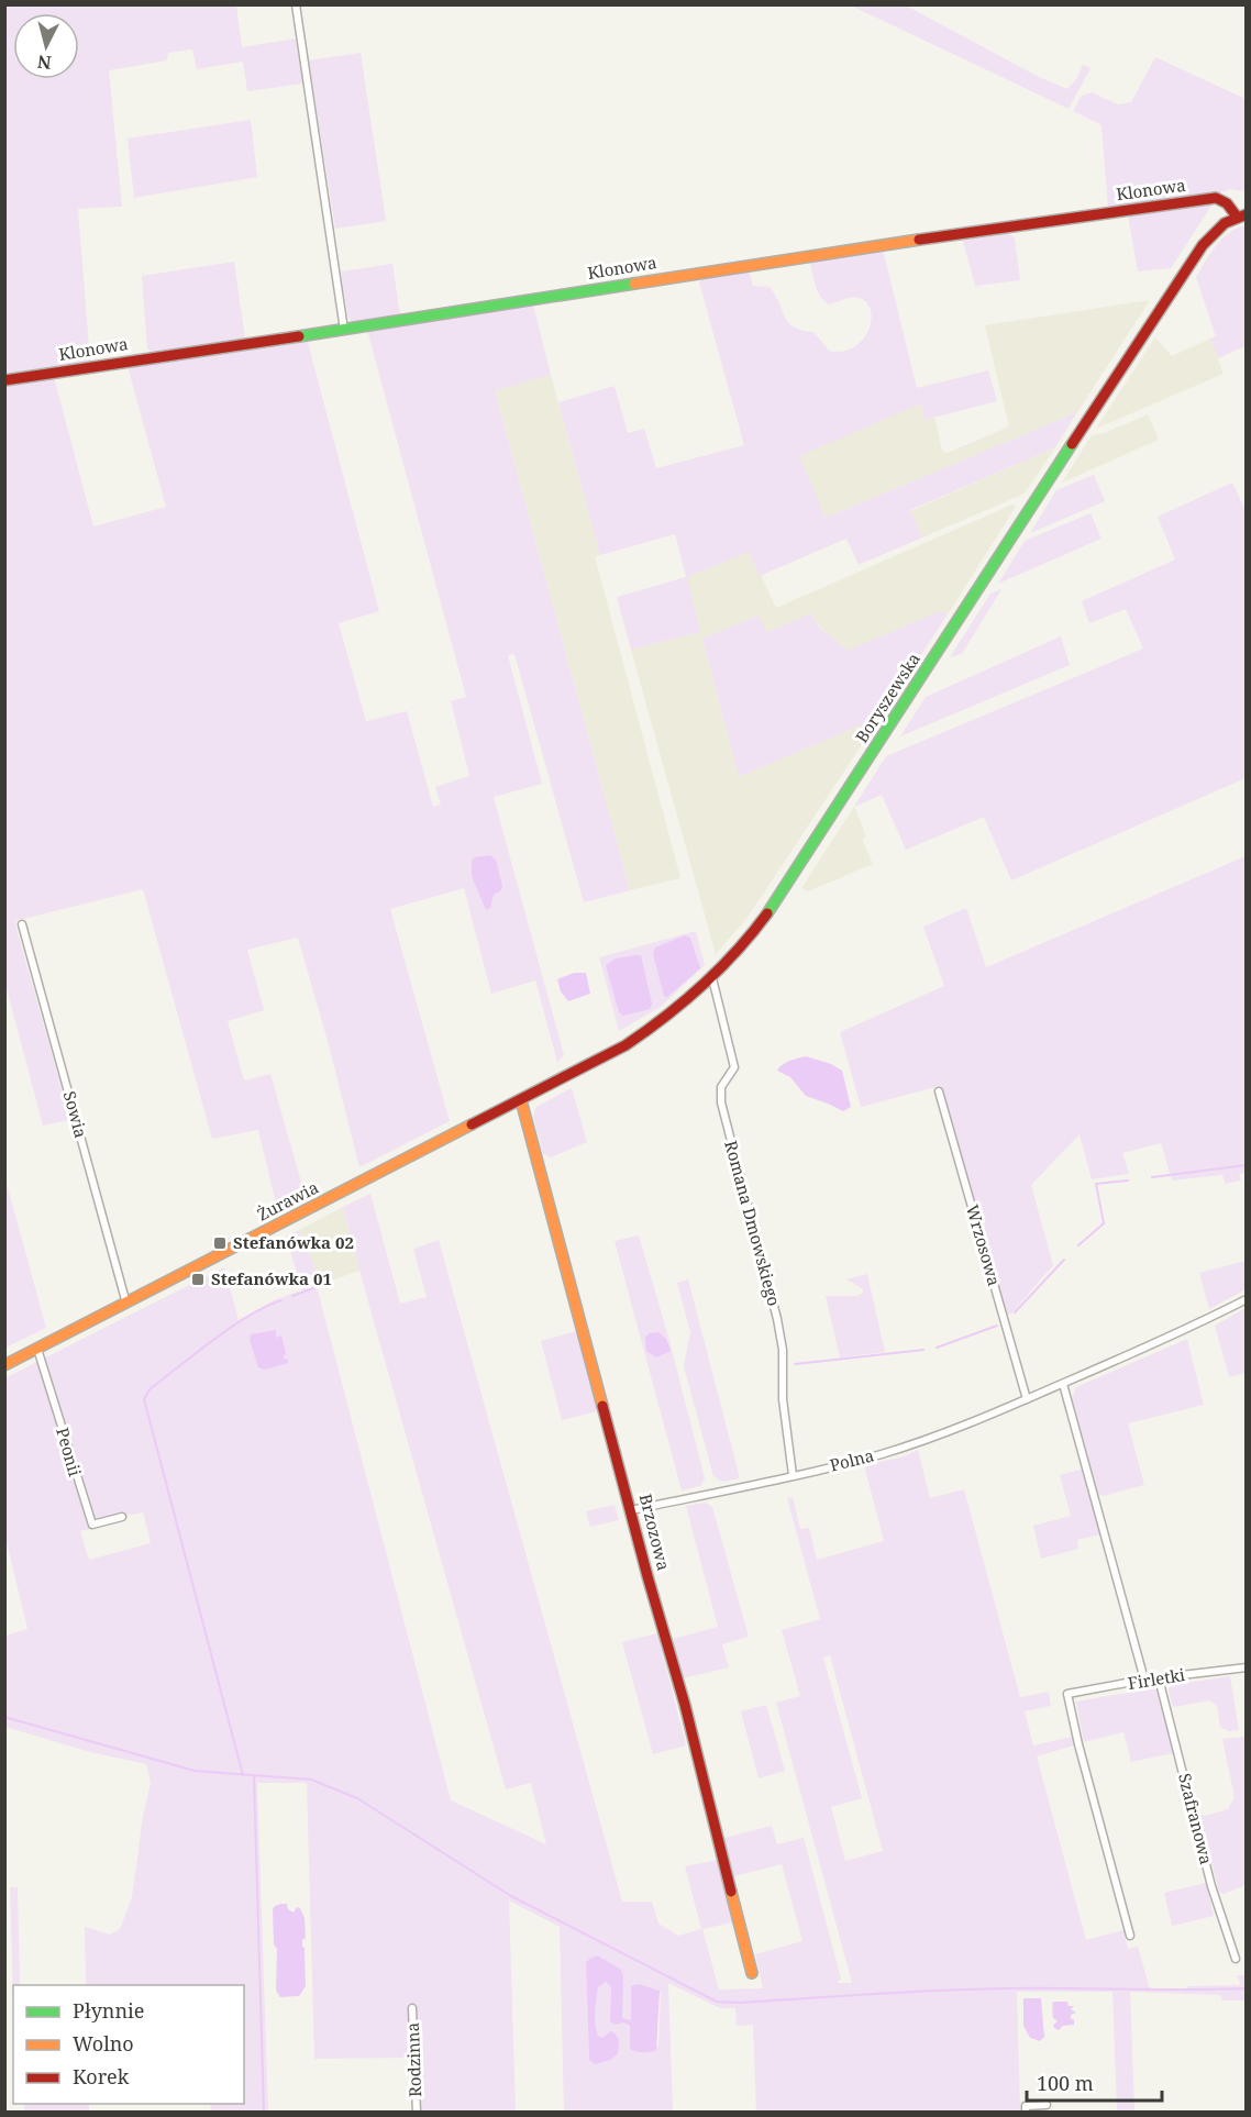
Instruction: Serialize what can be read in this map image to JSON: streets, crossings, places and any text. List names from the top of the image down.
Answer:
{
  "streets": {
    "street": [
      "Klonowa",
      "Boryszewska",
      "Sowia",
      "Żurawia",
      "Romana Dmowskiego",
      "Wrzosowa",
      "Peonii",
      "Polna",
      "Brzozowa",
      "Firletki",
      "Szafranowa",
      "Rodzinna"
    ]
  },
  "crossings": [
    ["Klonowa", "Boryszewska"],
    ["Boryszewska", "Żurawia"],
    ["Boryszewska", "Romana Dmowskiego"],
    ["Boryszewska", "Brzozowa"],
    ["Sowia", "Żurawia"],
    ["Żurawia", "Peonii"],
    ["Romana Dmowskiego", "Polna"],
    ["Wrzosowa", "Polna"],
    ["Polna", "Brzozowa"],
    ["Firletki", "Szafranowa"]
  ],
  "places": {
    "transit": ["Stefanówka 02", "Stefanówka 01"]
  },
  "legend": ["Płynnie", "Wolno", "Korek"],
  "scale_bar": "100 m",
  "north": "bottom"
}
